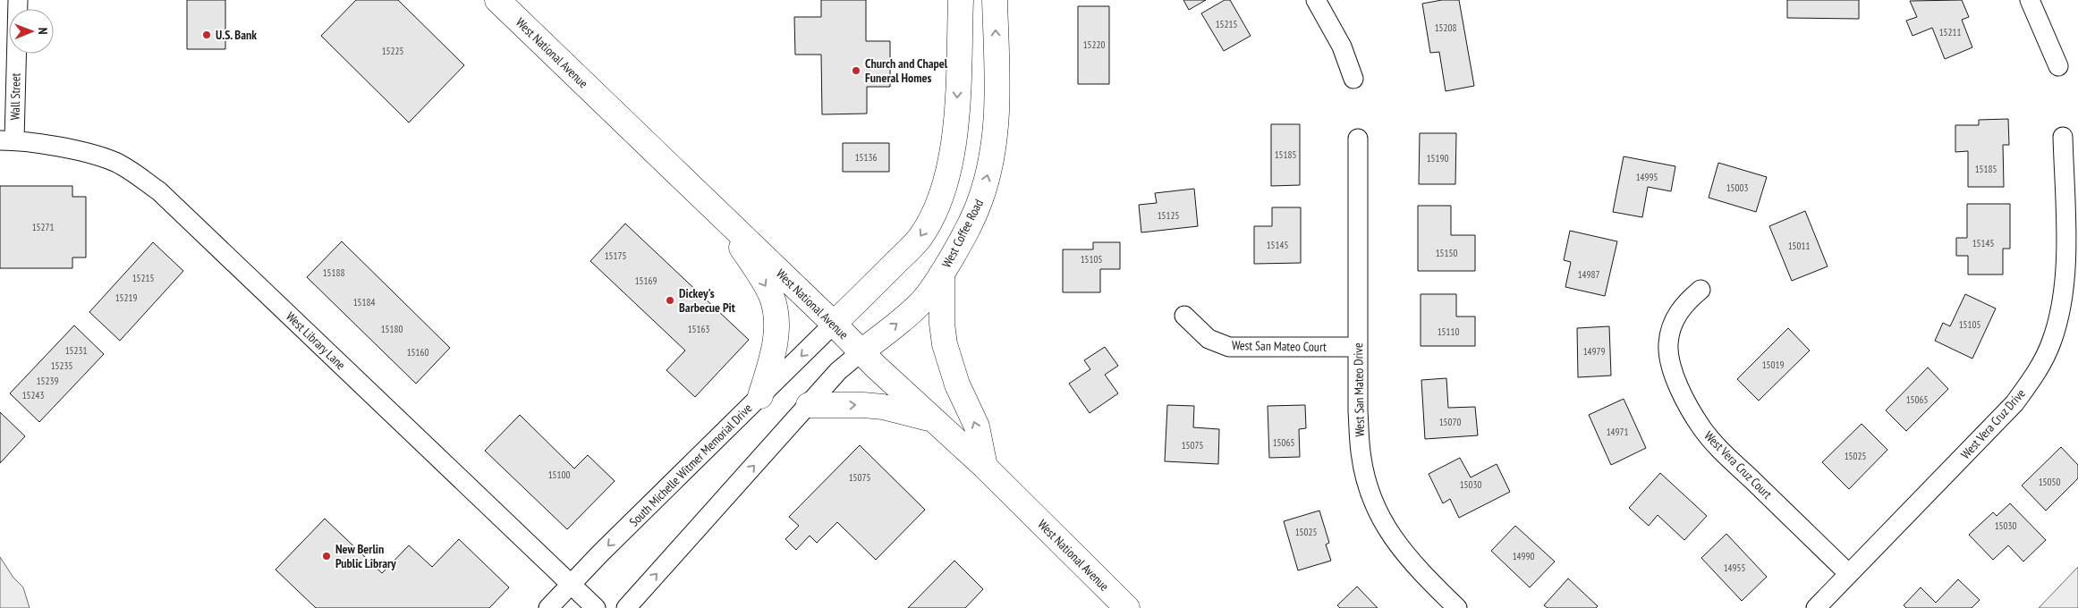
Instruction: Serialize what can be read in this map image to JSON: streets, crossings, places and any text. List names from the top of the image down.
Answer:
{
  "streets": {
    "main road": ["West National Avenue", "West Coffee Road"],
    "street": [
      "Wall Street",
      "West Library Lane",
      "West San Mateo Court",
      "West San Mateo Drive",
      "West Vera Cruz Drive",
      "South Michelle Witmer Memorial Drive",
      "West Vera Cruz Court"
    ]
  },
  "crossings": [
    ["West National Avenue", "West Coffee Road"],
    ["West National Avenue", "South Michelle Witmer Memorial Drive"],
    ["Wall Street", "West Library Lane"],
    ["West Library Lane", "South Michelle Witmer Memorial Drive"],
    ["West San Mateo Court", "West San Mateo Drive"],
    ["West Vera Cruz Drive", "West Vera Cruz Court"]
  ],
  "places": [
    "U.S. Bank",
    "Church and Chapel Funeral Homes",
    "Dickey's Barbecue Pit",
    "New Berlin Public Library"
  ],
  "house_numbers": [
    "15215",
    "15208",
    "15211",
    "15220",
    "15225",
    "15185",
    "15136",
    "15190",
    "15185",
    "14995",
    "15003",
    "15125",
    "15271",
    "15145",
    "15145",
    "15011",
    "15150",
    "15175",
    "15105",
    "15188",
    "14987",
    "15215",
    "15169",
    "15219",
    "15184",
    "15105",
    "15180",
    "15163",
    "15110",
    "15231",
    "14979",
    "15160",
    "15019",
    "15235",
    "15239",
    "15243",
    "15065",
    "15070",
    "14971",
    "15065",
    "15075",
    "15025",
    "15100",
    "15075",
    "15050",
    "15030",
    "15030",
    "15025",
    "14990",
    "14955"
  ],
  "north": "right"
}
